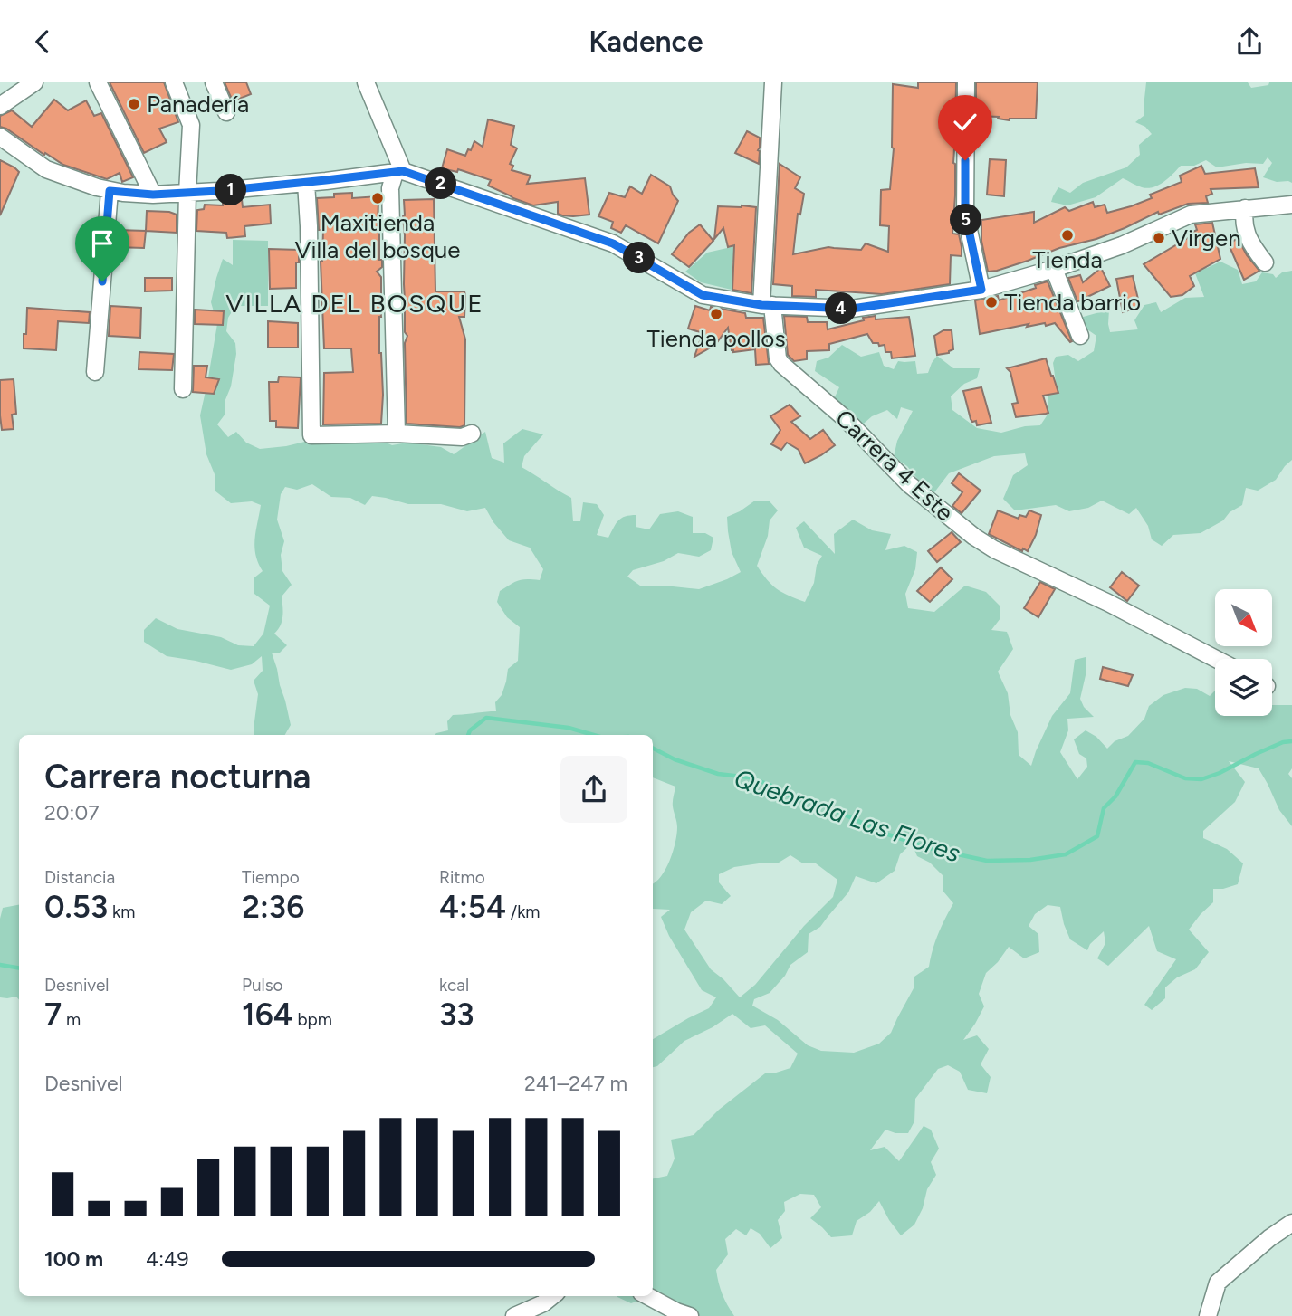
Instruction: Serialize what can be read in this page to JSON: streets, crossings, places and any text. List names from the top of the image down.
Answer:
{
  "streets": {
    "street": ["Carrera 4 Este"]
  },
  "districts": ["VILLA DEL BOSQUE"],
  "water": ["Quebrada Las Flores"],
  "places": [
    "Panadería",
    "Maxitienda Villa del bosque",
    "Tienda",
    "Virgen",
    "Tienda barrio",
    "Tienda pollos"
  ],
  "north": "bottom right",
  "page": {
    "header": "Kadence",
    "pins": [
      "2",
      "1",
      "5",
      "3",
      "4"
    ],
    "heading": ["Carrera nocturna", "20:07"],
    "stats": [
      ["Distancia", "0.53 km"],
      ["Tiempo", "2:36"],
      ["Ritmo", "4:54 /km"],
      ["Desnivel", "7 m"],
      ["Pulso", "164 bpm"],
      ["kcal", "33"]
    ],
    "chart": ["Desnivel", "241–247 m"],
    "list": [
      {
        "name": "100 m",
        "note": "4:49"
      }
    ]
  }
}
